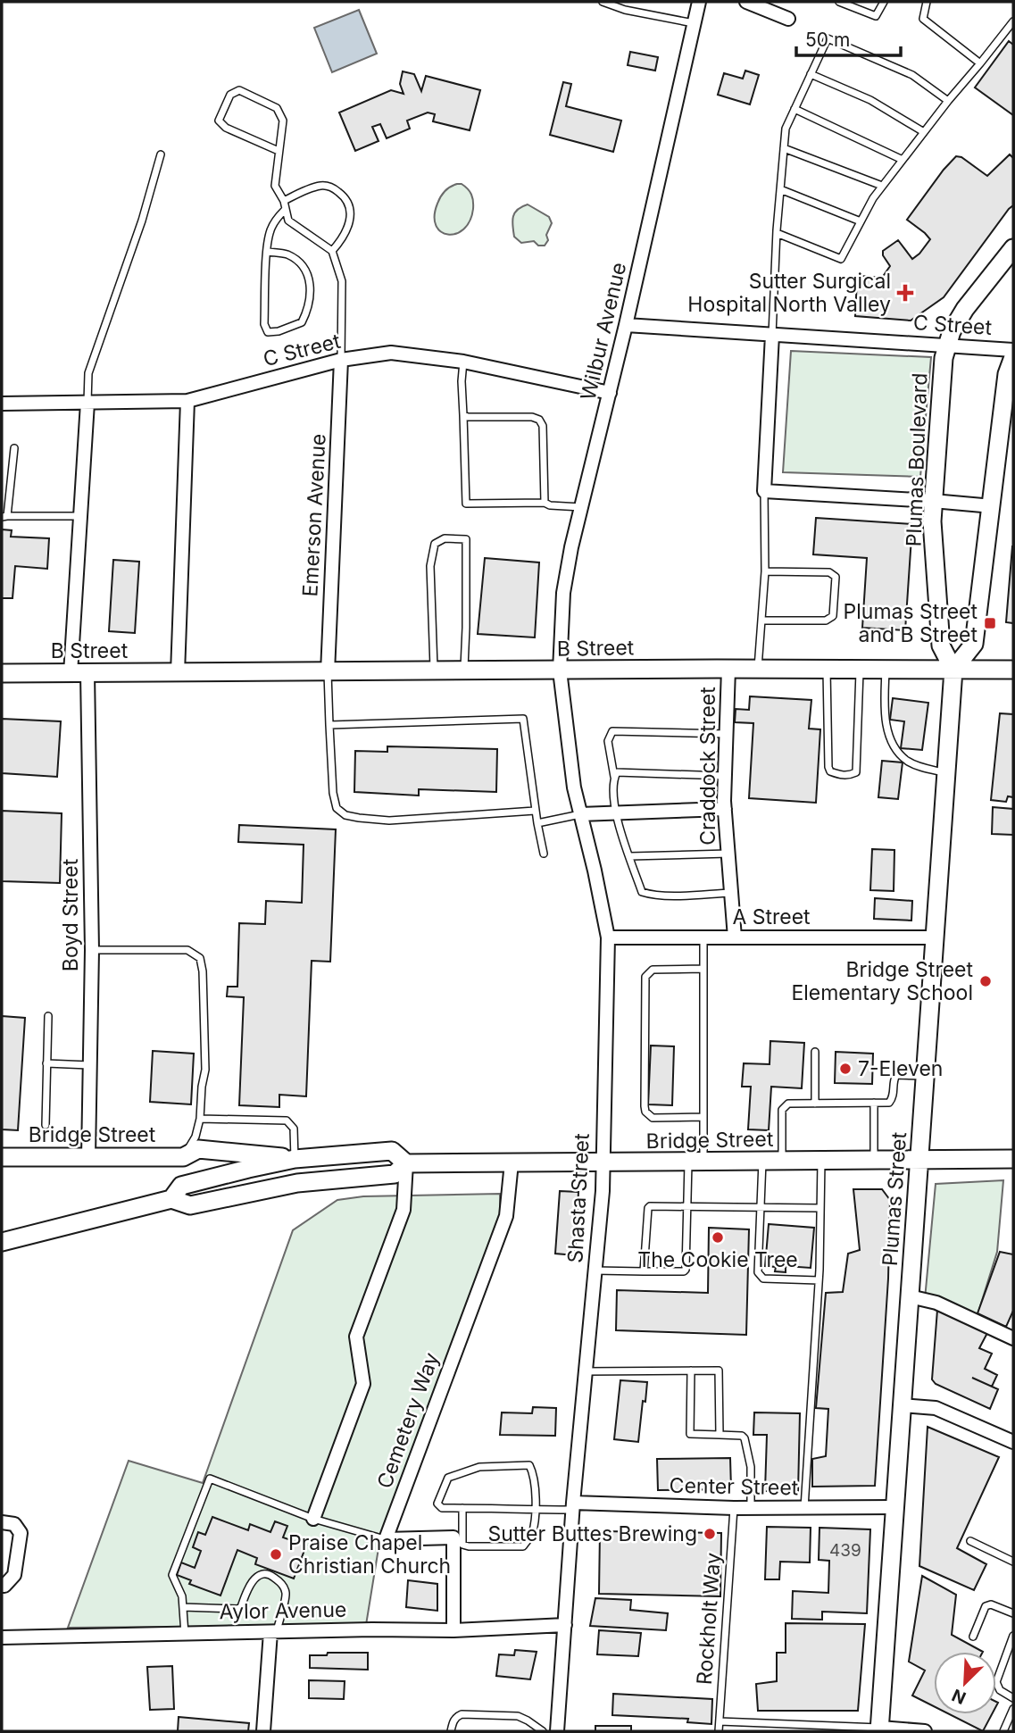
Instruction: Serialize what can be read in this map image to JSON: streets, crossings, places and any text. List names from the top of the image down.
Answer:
{
  "streets": {
    "street": [
      "C Street",
      "Wilbur Avenue",
      "Plumas Boulevard",
      "Emerson Avenue",
      "B Street",
      "Craddock Street",
      "Boyd Street",
      "A Street",
      "Bridge Street",
      "Shasta Street",
      "Plumas Street",
      "Cemetery Way",
      "Center Street",
      "Aylor Avenue"
    ],
    "lane": ["Rockholt Way"]
  },
  "crossings": [
    ["C Street", "Wilbur Avenue"],
    ["C Street", "Plumas Boulevard"],
    ["C Street", "Emerson Avenue"],
    ["C Street", "Boyd Street"],
    ["Wilbur Avenue", "B Street"],
    ["Wilbur Avenue", "Shasta Street"],
    ["Plumas Boulevard", "B Street"],
    ["Plumas Boulevard", "Plumas Street"],
    ["Emerson Avenue", "B Street"],
    ["B Street", "Craddock Street"],
    ["B Street", "Boyd Street"],
    ["B Street", "Shasta Street"],
    ["B Street", "Plumas Street"],
    ["Craddock Street", "A Street"],
    ["Boyd Street", "Bridge Street"],
    ["A Street", "Shasta Street"],
    ["A Street", "Plumas Street"],
    ["Bridge Street", "Shasta Street"],
    ["Bridge Street", "Plumas Street"],
    ["Bridge Street", "Cemetery Way"],
    ["Shasta Street", "Center Street"],
    ["Shasta Street", "Aylor Avenue"],
    ["Plumas Street", "Center Street"],
    ["Center Street", "Rockholt Way"]
  ],
  "places": {
    "health": ["Sutter Surgical Hospital North Valley"],
    "transit": ["Plumas Street and B Street"],
    "other": [
      "Bridge Street Elementary School",
      "7-Eleven",
      "The Cookie Tree",
      "Sutter Buttes Brewing",
      "Praise Chapel Christian Church"
    ]
  },
  "house_numbers": ["439"],
  "scale_bar": "50 m",
  "north": "bottom left"
}
